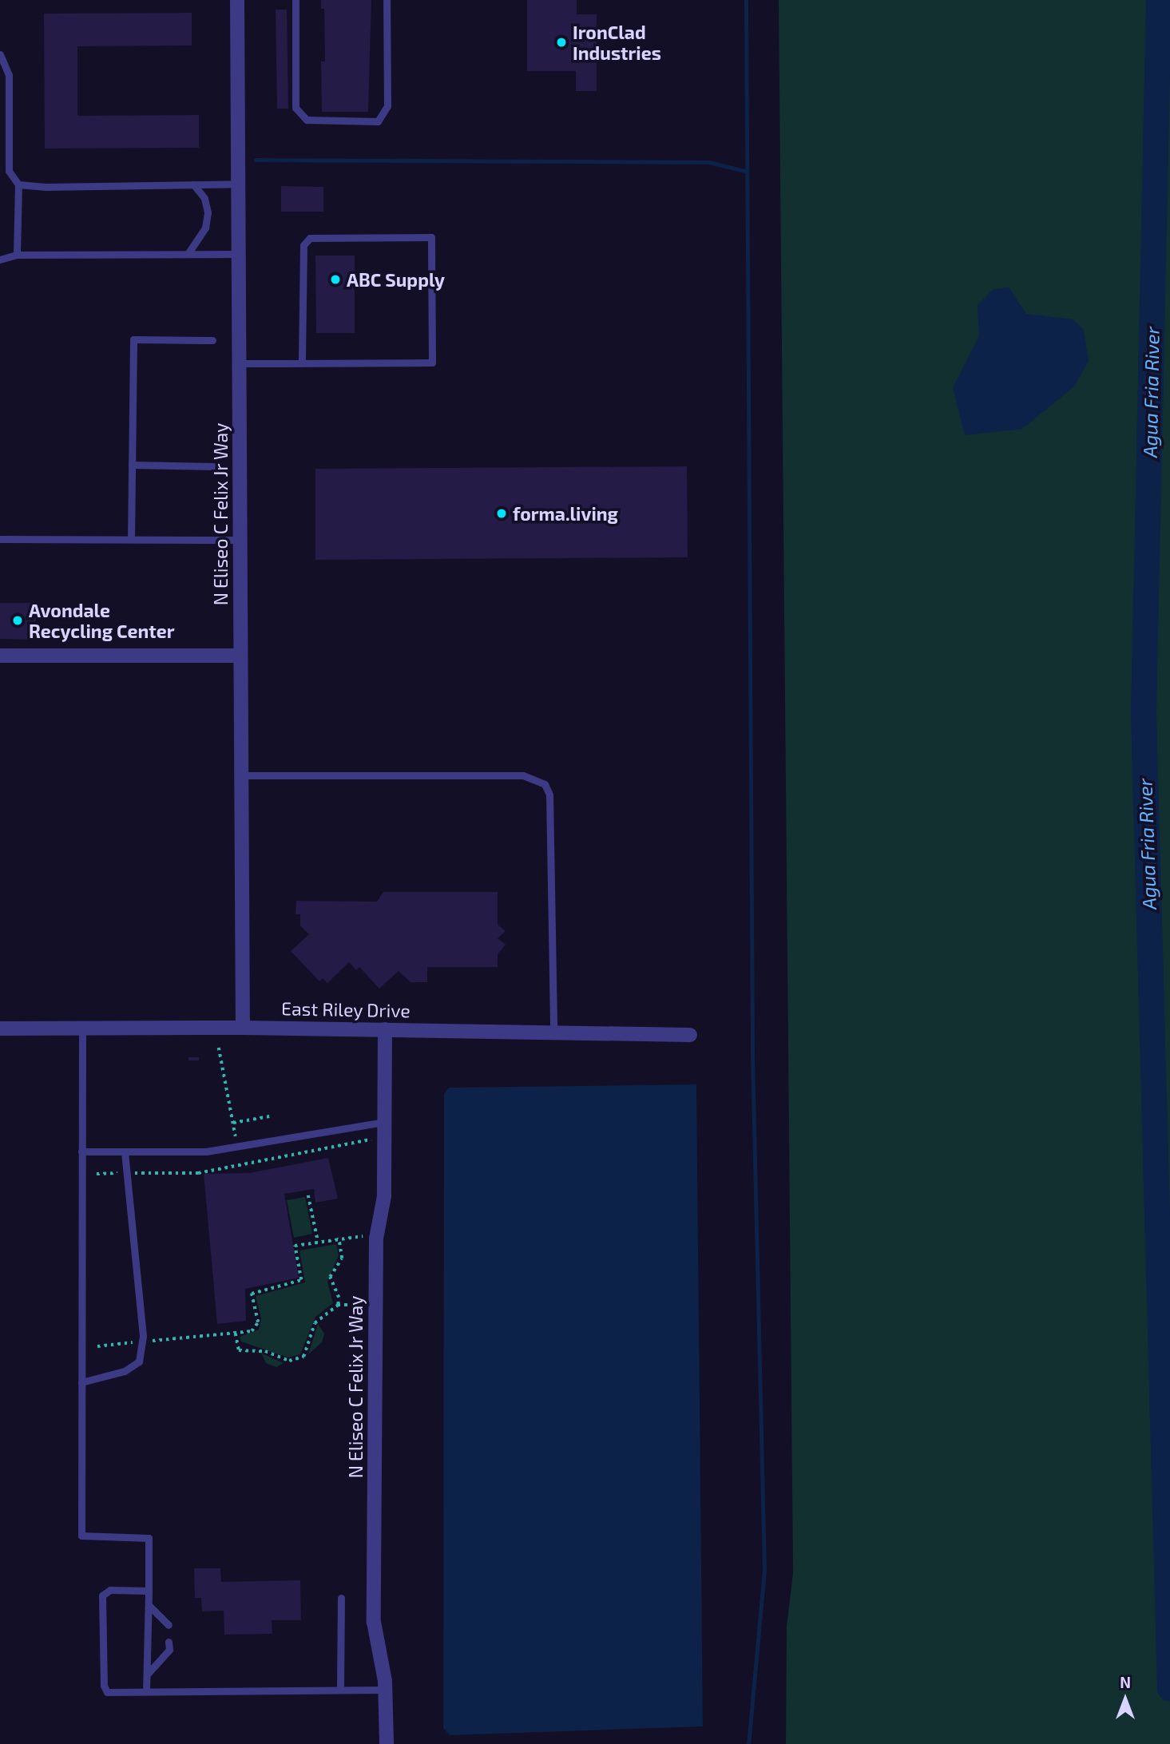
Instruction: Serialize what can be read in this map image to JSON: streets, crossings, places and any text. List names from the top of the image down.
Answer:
{
  "streets": {
    "street": ["N Eliseo C Felix Jr Way", "East Riley Drive"]
  },
  "crossings": [
    ["N Eliseo C Felix Jr Way", "East Riley Drive"]
  ],
  "water": ["Agua Fria River"],
  "places": [
    "IronClad Industries",
    "ABC Supply",
    "forma.living",
    "Avondale Recycling Center"
  ],
  "north": "top"
}
